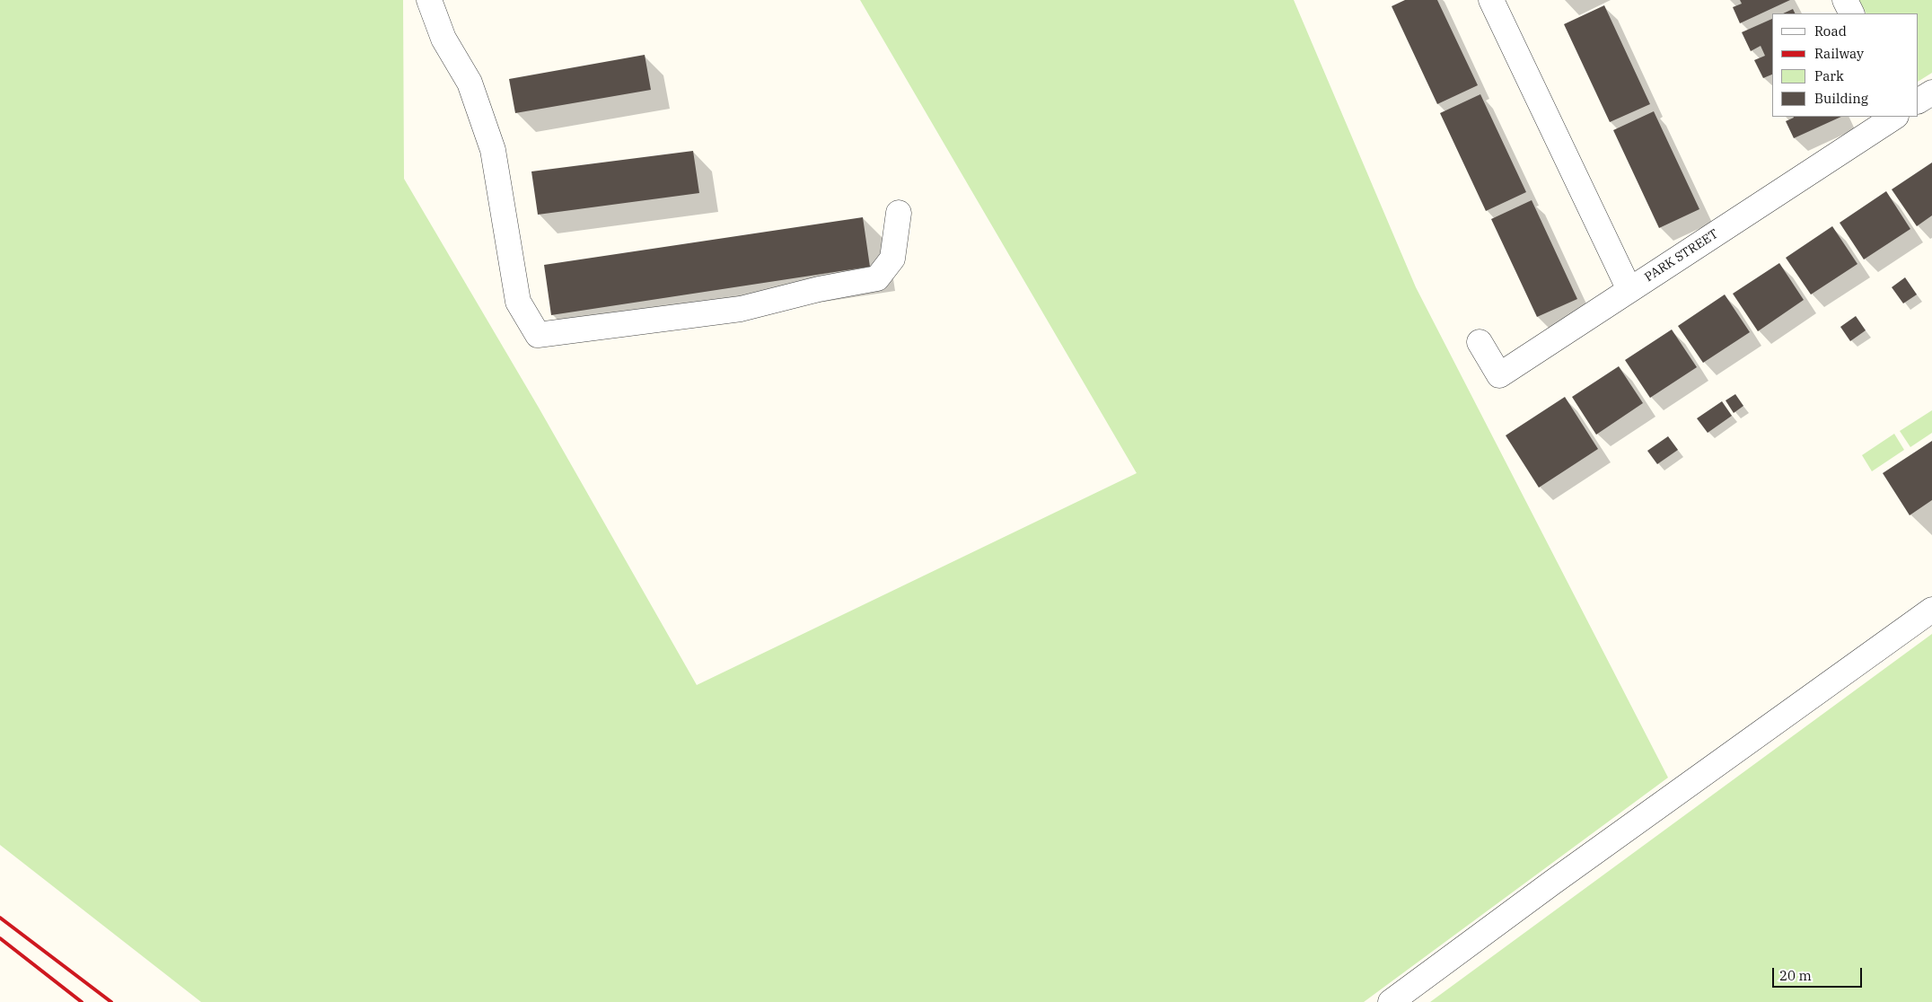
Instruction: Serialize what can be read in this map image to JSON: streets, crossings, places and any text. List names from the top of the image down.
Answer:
{
  "streets": {
    "street": ["PARK STREET"]
  },
  "legend": [
    "Road",
    "Railway",
    "Park",
    "Building"
  ],
  "scale_bar": "20 m"
}
